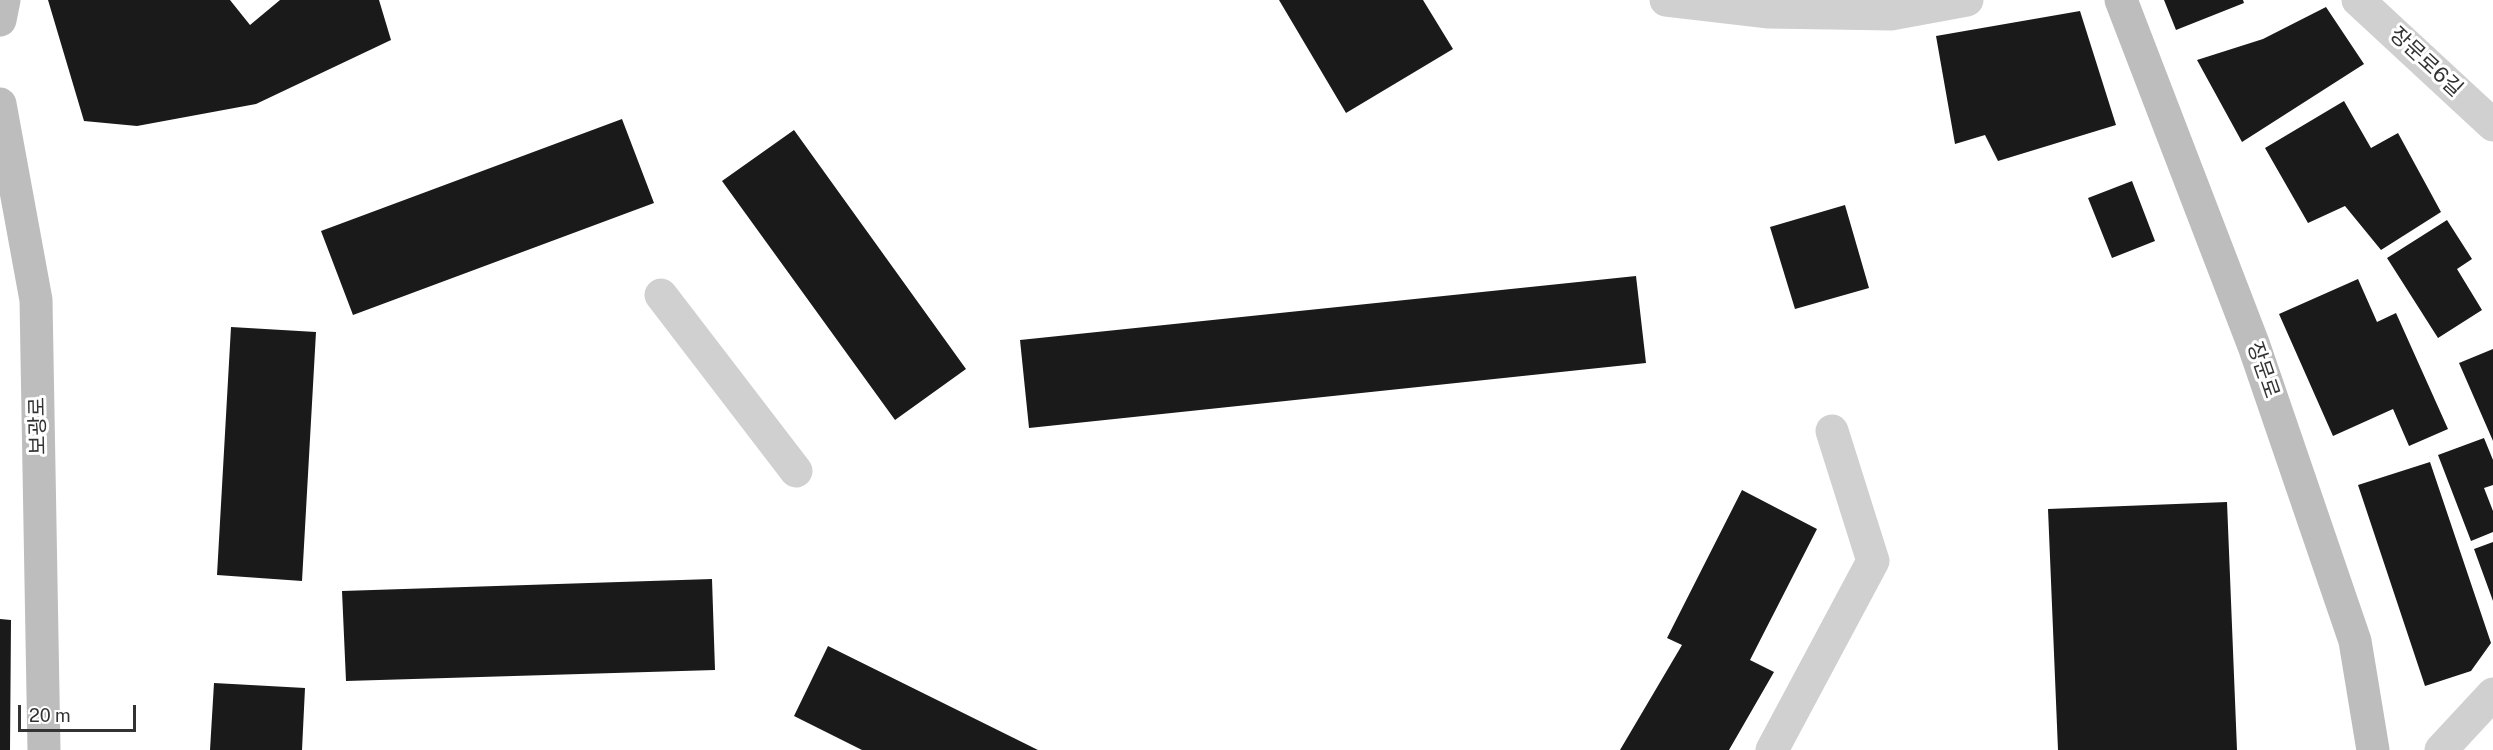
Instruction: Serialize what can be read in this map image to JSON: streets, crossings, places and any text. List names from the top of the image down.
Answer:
{
  "streets": {
    "street": ["장문로6길", "장문로", "보광로"]
  },
  "scale_bar": "20 m"
}
